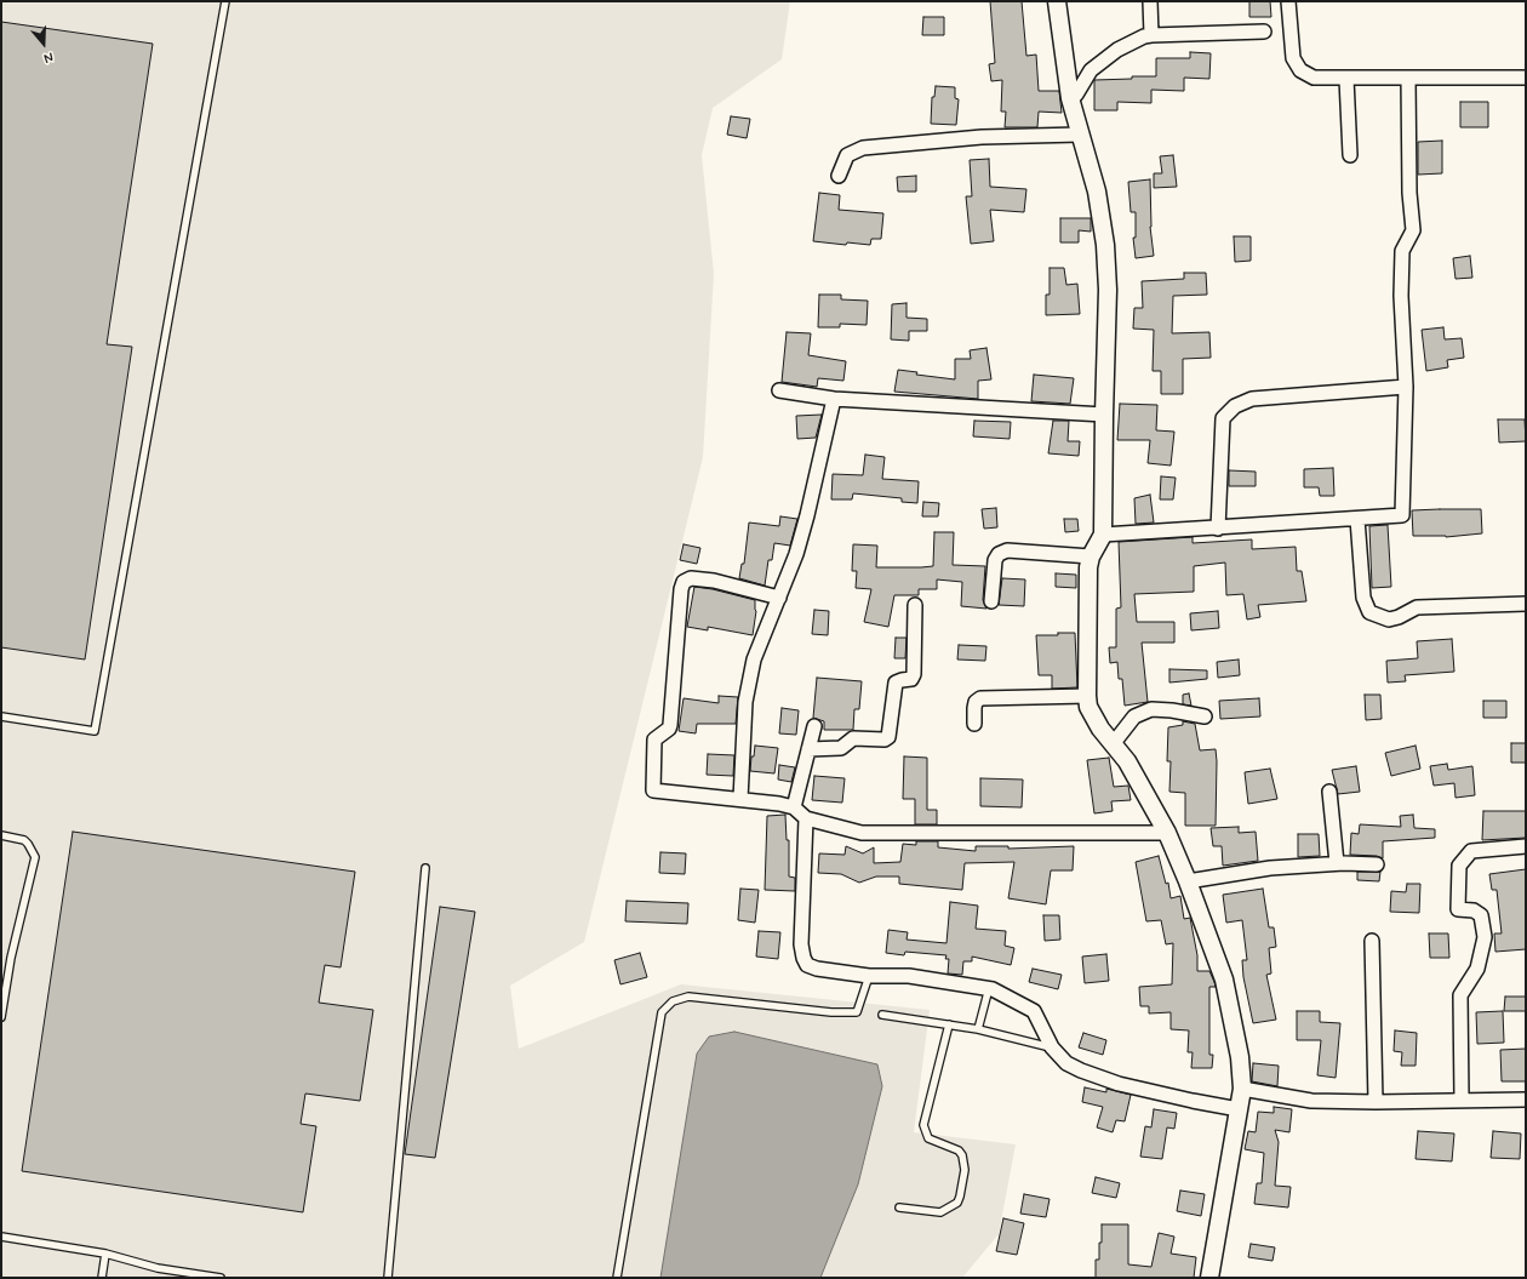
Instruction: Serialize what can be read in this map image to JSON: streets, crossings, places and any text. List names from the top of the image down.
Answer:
{
  "north": "bottom"
}
